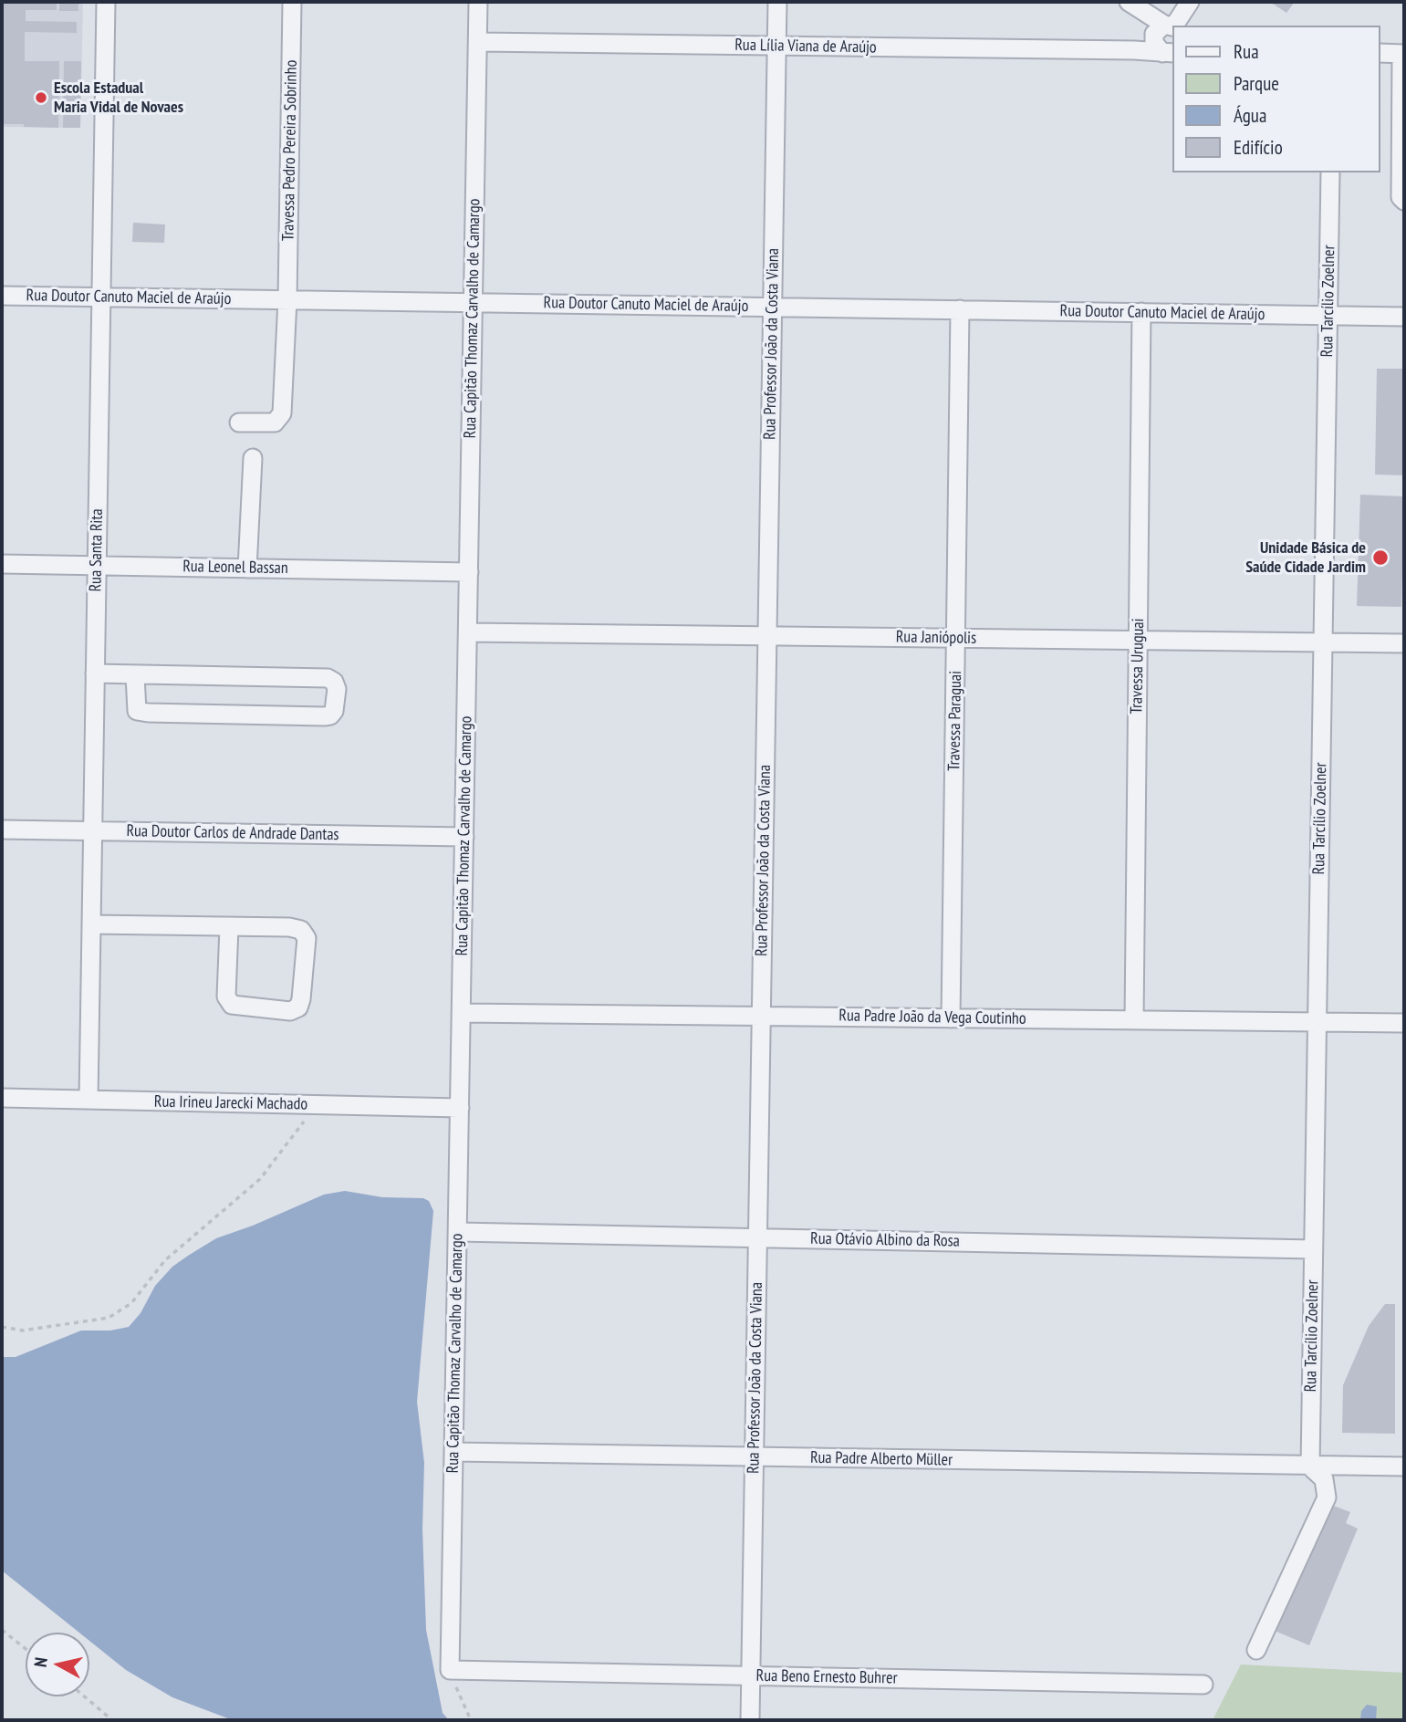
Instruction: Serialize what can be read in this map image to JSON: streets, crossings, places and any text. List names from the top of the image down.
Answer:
{
  "streets": {
    "street": [
      "Rua Lília Viana de Araújo",
      "Travessa Pedro Pereira Sobrinho",
      "Rua Doutor Canuto Maciel de Araújo",
      "Rua Tarcílio Zoelner",
      "Rua Capitão Thomaz Carvalho de Camargo",
      "Rua Professor João da Costa Viana",
      "Rua Santa Rita",
      "Rua Leonel Bassan",
      "Rua Janiópolis",
      "Travessa Uruguai",
      "Travessa Paraguai",
      "Rua Doutor Carlos de Andrade Dantas",
      "Rua Padre João da Vega Coutinho",
      "Rua Irineu Jarecki Machado",
      "Rua Otávio Albino da Rosa",
      "Rua Padre Alberto Müller",
      "Rua Beno Ernesto Buhrer"
    ]
  },
  "crossings": [
    ["Rua Lília Viana de Araújo", "Rua Capitão Thomaz Carvalho de Camargo"],
    ["Rua Lília Viana de Araújo", "Rua Professor João da Costa Viana"],
    ["Travessa Pedro Pereira Sobrinho", "Rua Doutor Canuto Maciel de Araújo"],
    ["Rua Doutor Canuto Maciel de Araújo", "Rua Tarcílio Zoelner"],
    ["Rua Doutor Canuto Maciel de Araújo", "Rua Capitão Thomaz Carvalho de Camargo"],
    ["Rua Doutor Canuto Maciel de Araújo", "Rua Professor João da Costa Viana"],
    ["Rua Doutor Canuto Maciel de Araújo", "Rua Santa Rita"],
    ["Rua Doutor Canuto Maciel de Araújo", "Travessa Uruguai"],
    ["Rua Doutor Canuto Maciel de Araújo", "Travessa Paraguai"],
    ["Rua Tarcílio Zoelner", "Rua Janiópolis"],
    ["Rua Tarcílio Zoelner", "Rua Padre João da Vega Coutinho"],
    ["Rua Tarcílio Zoelner", "Rua Otávio Albino da Rosa"],
    ["Rua Tarcílio Zoelner", "Rua Padre Alberto Müller"],
    ["Rua Capitão Thomaz Carvalho de Camargo", "Rua Leonel Bassan"],
    ["Rua Capitão Thomaz Carvalho de Camargo", "Rua Janiópolis"],
    ["Rua Capitão Thomaz Carvalho de Camargo", "Rua Doutor Carlos de Andrade Dantas"],
    ["Rua Capitão Thomaz Carvalho de Camargo", "Rua Padre João da Vega Coutinho"],
    ["Rua Capitão Thomaz Carvalho de Camargo", "Rua Irineu Jarecki Machado"],
    ["Rua Capitão Thomaz Carvalho de Camargo", "Rua Otávio Albino da Rosa"],
    ["Rua Capitão Thomaz Carvalho de Camargo", "Rua Padre Alberto Müller"],
    ["Rua Capitão Thomaz Carvalho de Camargo", "Rua Beno Ernesto Buhrer"],
    ["Rua Professor João da Costa Viana", "Rua Janiópolis"],
    ["Rua Professor João da Costa Viana", "Rua Padre João da Vega Coutinho"],
    ["Rua Professor João da Costa Viana", "Rua Otávio Albino da Rosa"],
    ["Rua Professor João da Costa Viana", "Rua Padre Alberto Müller"],
    ["Rua Professor João da Costa Viana", "Rua Beno Ernesto Buhrer"],
    ["Rua Santa Rita", "Rua Leonel Bassan"],
    ["Rua Santa Rita", "Rua Doutor Carlos de Andrade Dantas"],
    ["Rua Santa Rita", "Rua Irineu Jarecki Machado"],
    ["Rua Janiópolis", "Travessa Uruguai"],
    ["Rua Janiópolis", "Travessa Paraguai"],
    ["Travessa Uruguai", "Rua Padre João da Vega Coutinho"],
    ["Travessa Paraguai", "Rua Padre João da Vega Coutinho"]
  ],
  "places": ["Escola Estadual Maria Vidal de Novaes", "Unidade Básica de Saúde Cidade Jardim"],
  "legend": [
    "Rua",
    "Parque",
    "Água",
    "Edifício"
  ],
  "north": "left"
}
